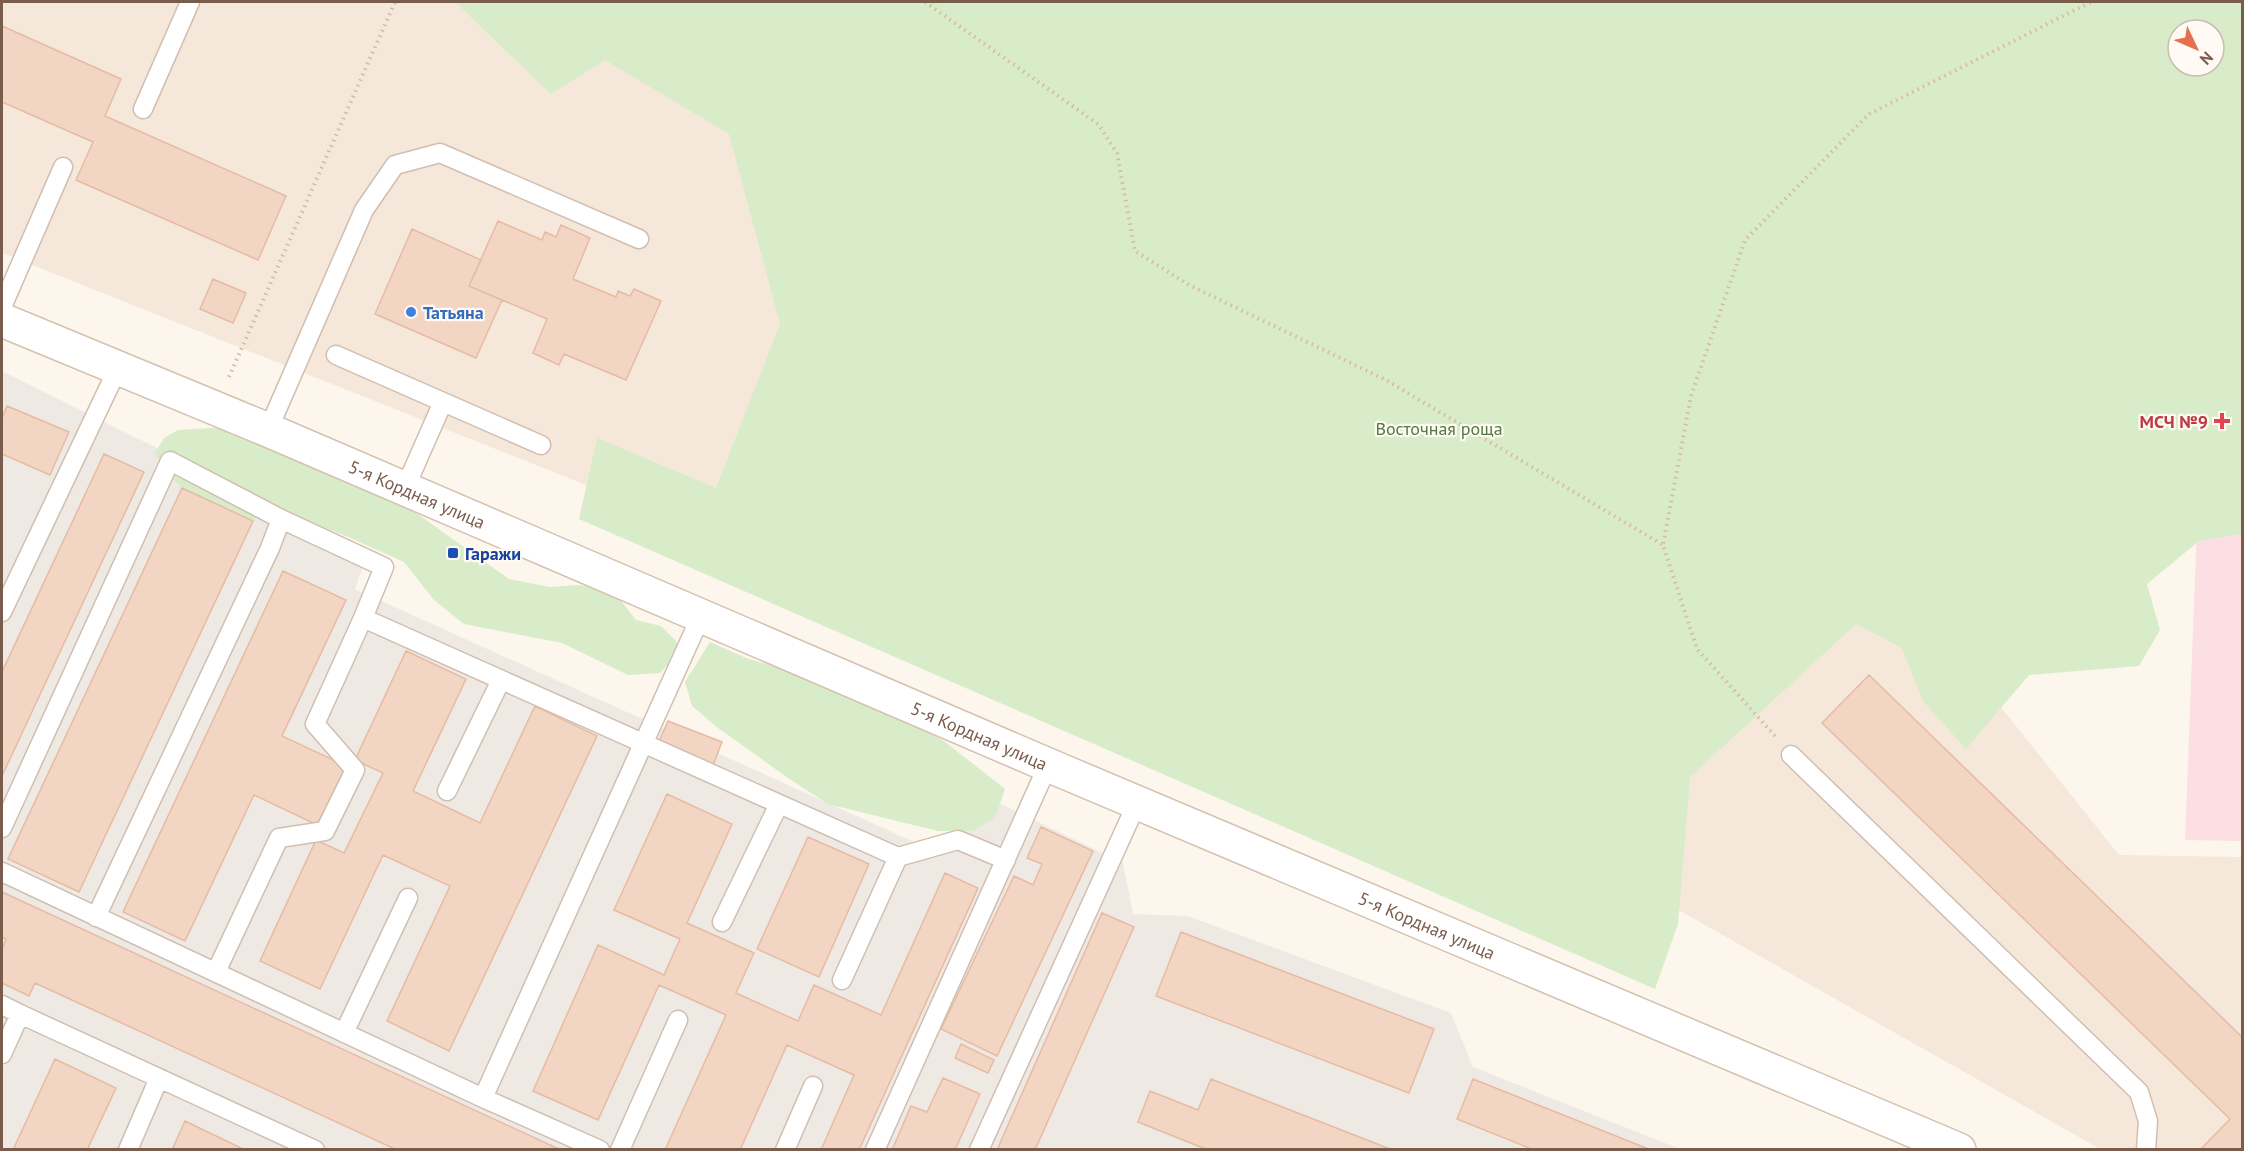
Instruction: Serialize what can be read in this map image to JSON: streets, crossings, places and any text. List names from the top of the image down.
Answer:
{
  "streets": {
    "main road": ["5-я Кордная улица"]
  },
  "parks": ["Восточная роща"],
  "places": {
    "other": ["Татьяна"],
    "health": ["МСЧ №9"],
    "transit": ["Гаражи"]
  },
  "north": "bottom right"
}
